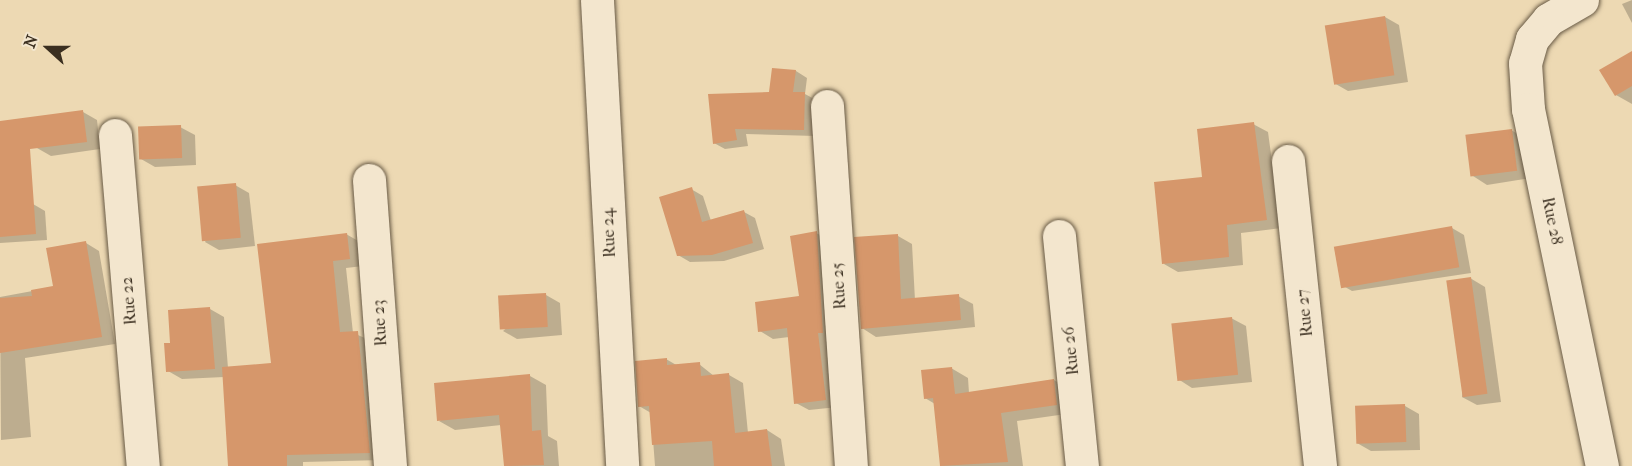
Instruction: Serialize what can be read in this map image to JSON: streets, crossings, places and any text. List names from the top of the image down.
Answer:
{
  "streets": {
    "street": [
      "Rue 28",
      "Rue 24",
      "Rue 25",
      "Rue 22",
      "Rue 27",
      "Rue 23",
      "Rue 26"
    ]
  },
  "north": "left"
}
